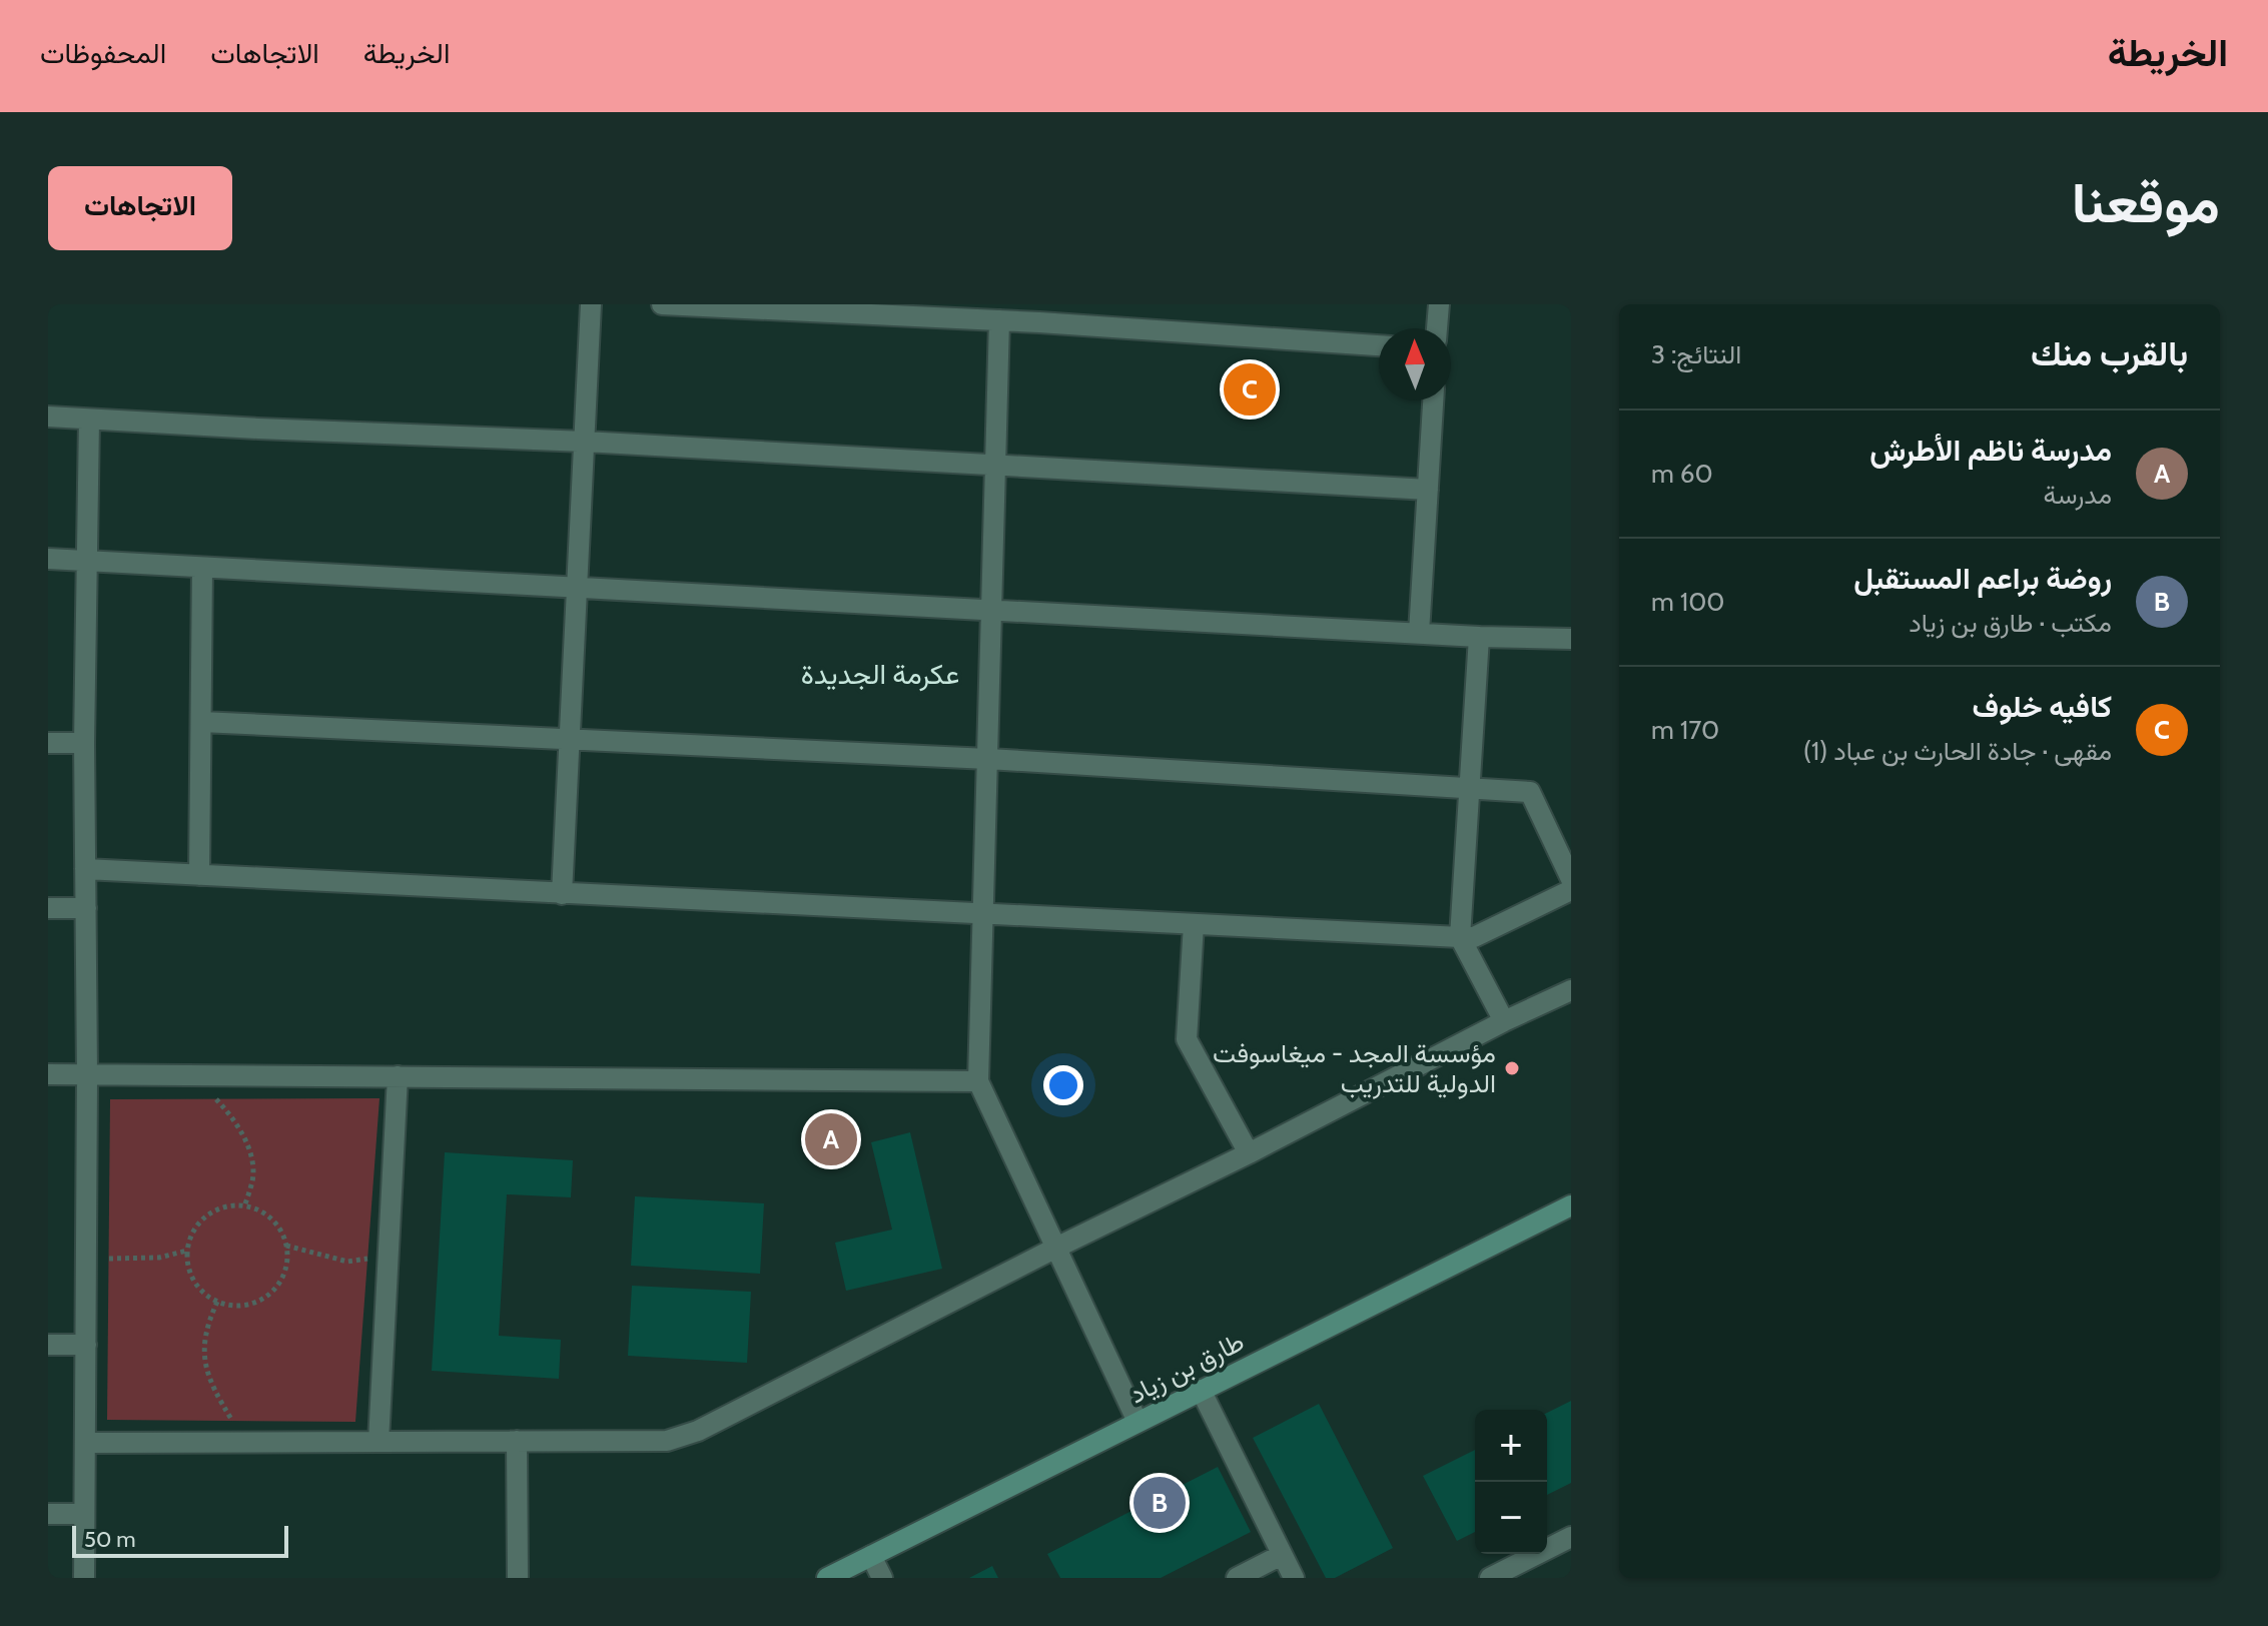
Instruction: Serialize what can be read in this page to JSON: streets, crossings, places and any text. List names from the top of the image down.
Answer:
{
  "streets": {
    "main road": ["طارق بن زياد"]
  },
  "districts": ["عكرمة الجديدة"],
  "places": ["مؤسسة المجد - ميغاسوفت الدولية للتدريب"],
  "scale_bar": "50 m",
  "north": "top",
  "page": {
    "header": "الخريطة",
    "nav": ["الخريطة", "الاتجاهات", "المحفوظات"],
    "title": "موقعنا",
    "buttons": "الاتجاهات",
    "heading": ["بالقرب منك", "النتائج: 3"],
    "pins": ["C", "A", "B"],
    "list": [
      {
        "mark": "A",
        "name": "مدرسة ناظم الأطرش",
        "note": "مدرسة",
        "value": "60 m"
      },
      {
        "mark": "B",
        "name": "روضة براعم المستقبل",
        "note": "مكتب · طارق بن زياد",
        "value": "100 m"
      },
      {
        "mark": "C",
        "name": "كافيه خلوف",
        "note": "مقهى · جادة الحارث بن عباد (1)",
        "value": "170 m"
      }
    ],
    "map_buttons": ["+", "−"],
    "scale": "50 m"
  }
}
